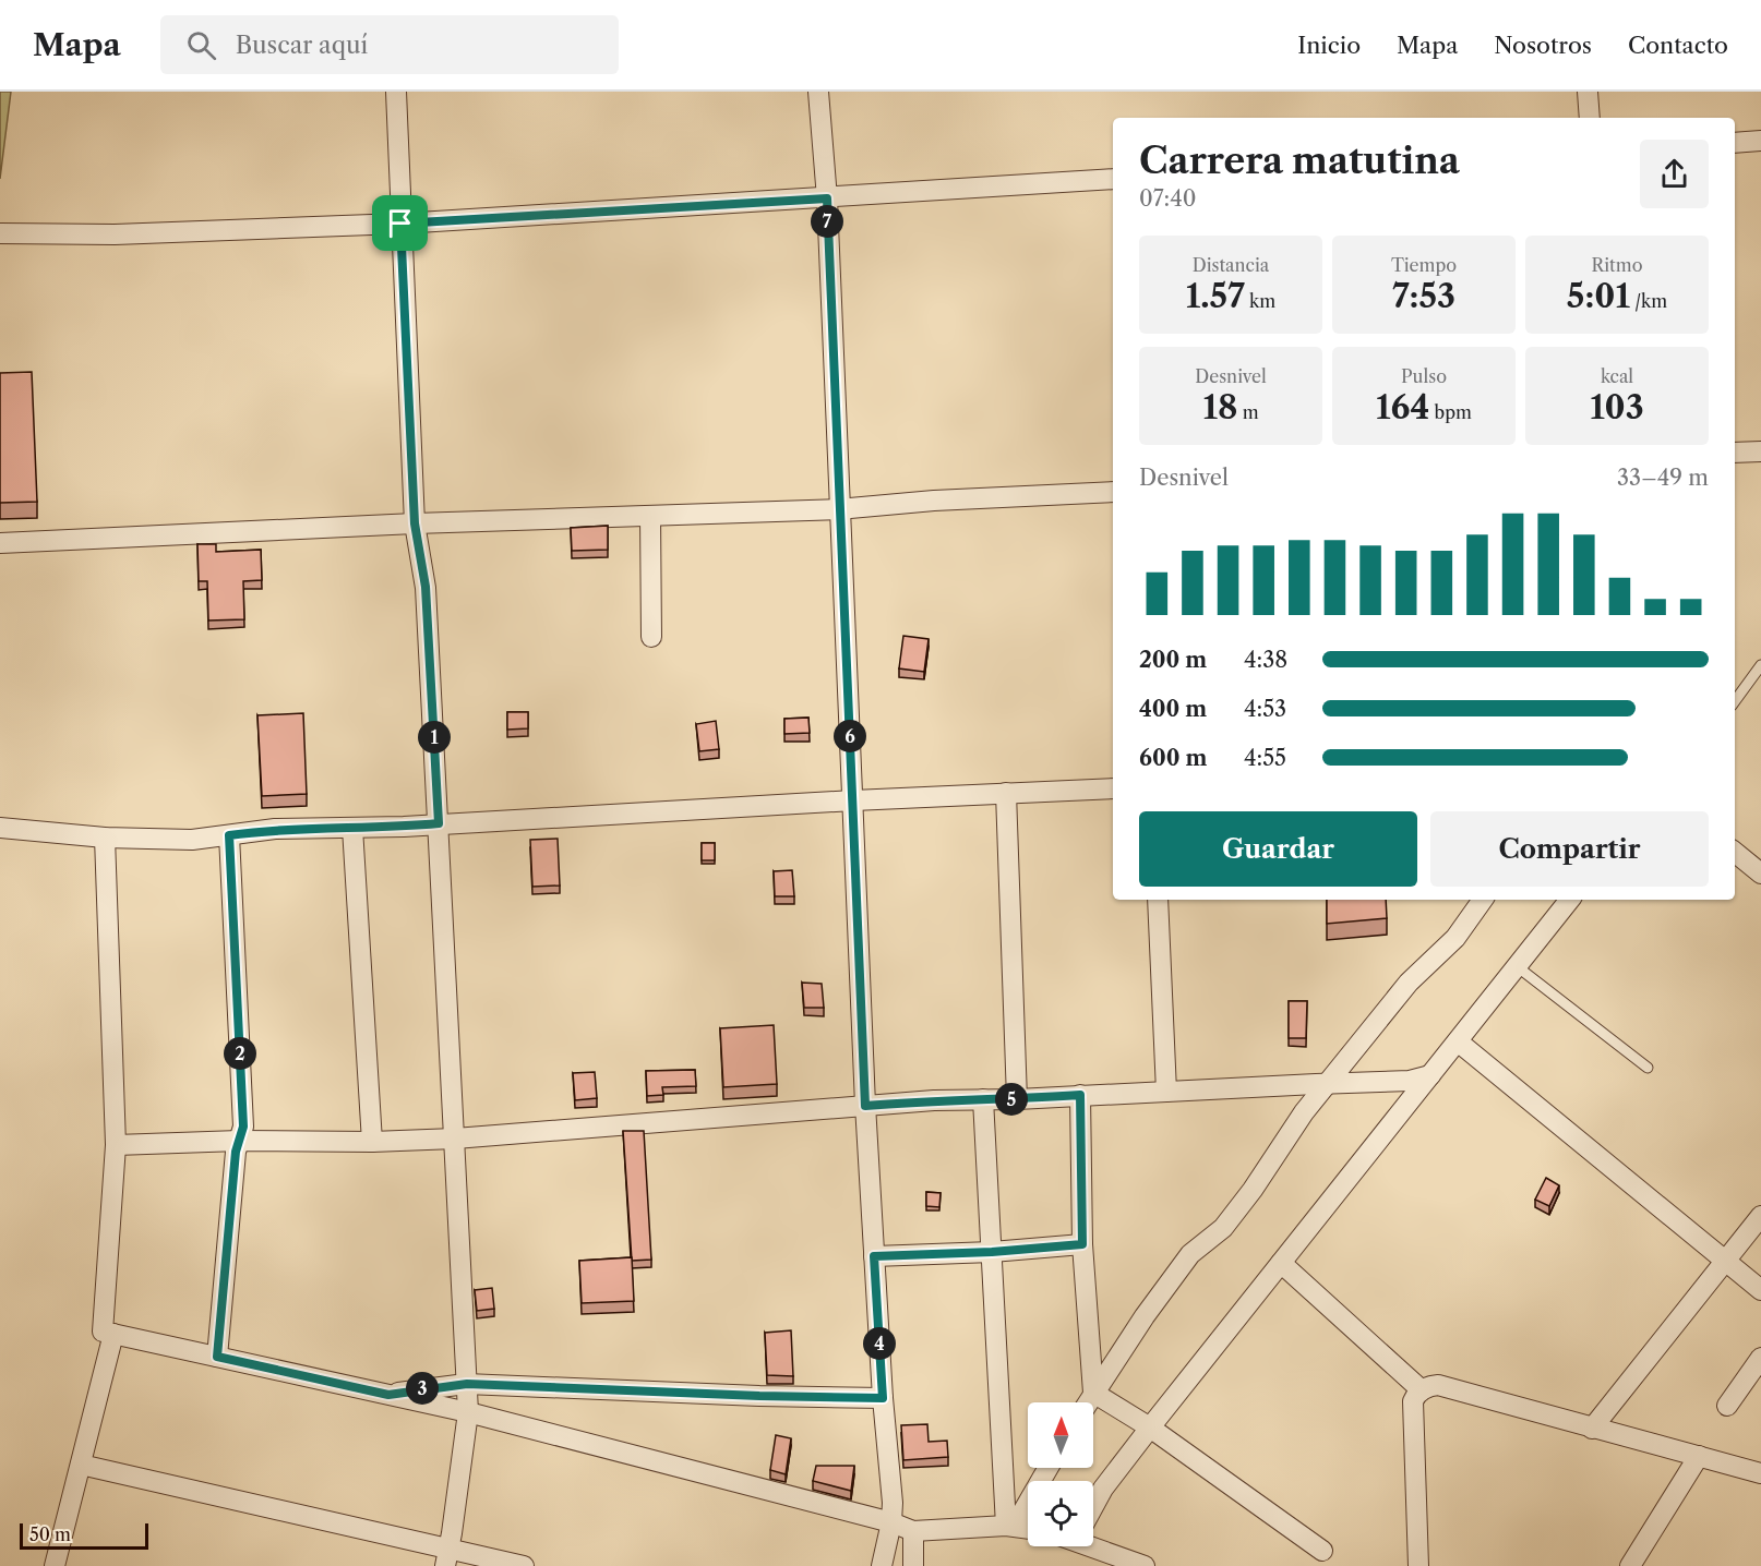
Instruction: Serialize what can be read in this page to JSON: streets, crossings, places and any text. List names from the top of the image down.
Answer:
{
  "scale_bar": "50 m",
  "north": "top",
  "page": {
    "header": "Mapa",
    "search": "Buscar aquí",
    "nav": [
      "Inicio",
      "Mapa",
      "Nosotros",
      "Contacto"
    ],
    "heading": ["Carrera matutina", "07:40"],
    "pins": [
      "7",
      "6",
      "1",
      "2",
      "5",
      "4",
      "3"
    ],
    "stats": [
      ["Distancia", "1.57 km"],
      ["Tiempo", "7:53"],
      ["Ritmo", "5:01 /km"],
      ["Desnivel", "18 m"],
      ["Pulso", "164 bpm"],
      ["kcal", "103"]
    ],
    "chart": ["Desnivel", "33–49 m"],
    "list": [
      {
        "name": "200 m",
        "note": "4:38"
      },
      {
        "name": "400 m",
        "note": "4:53"
      },
      {
        "name": "600 m",
        "note": "4:55"
      }
    ],
    "buttons": ["Guardar", "Compartir"],
    "scale": "50 m"
  }
}
